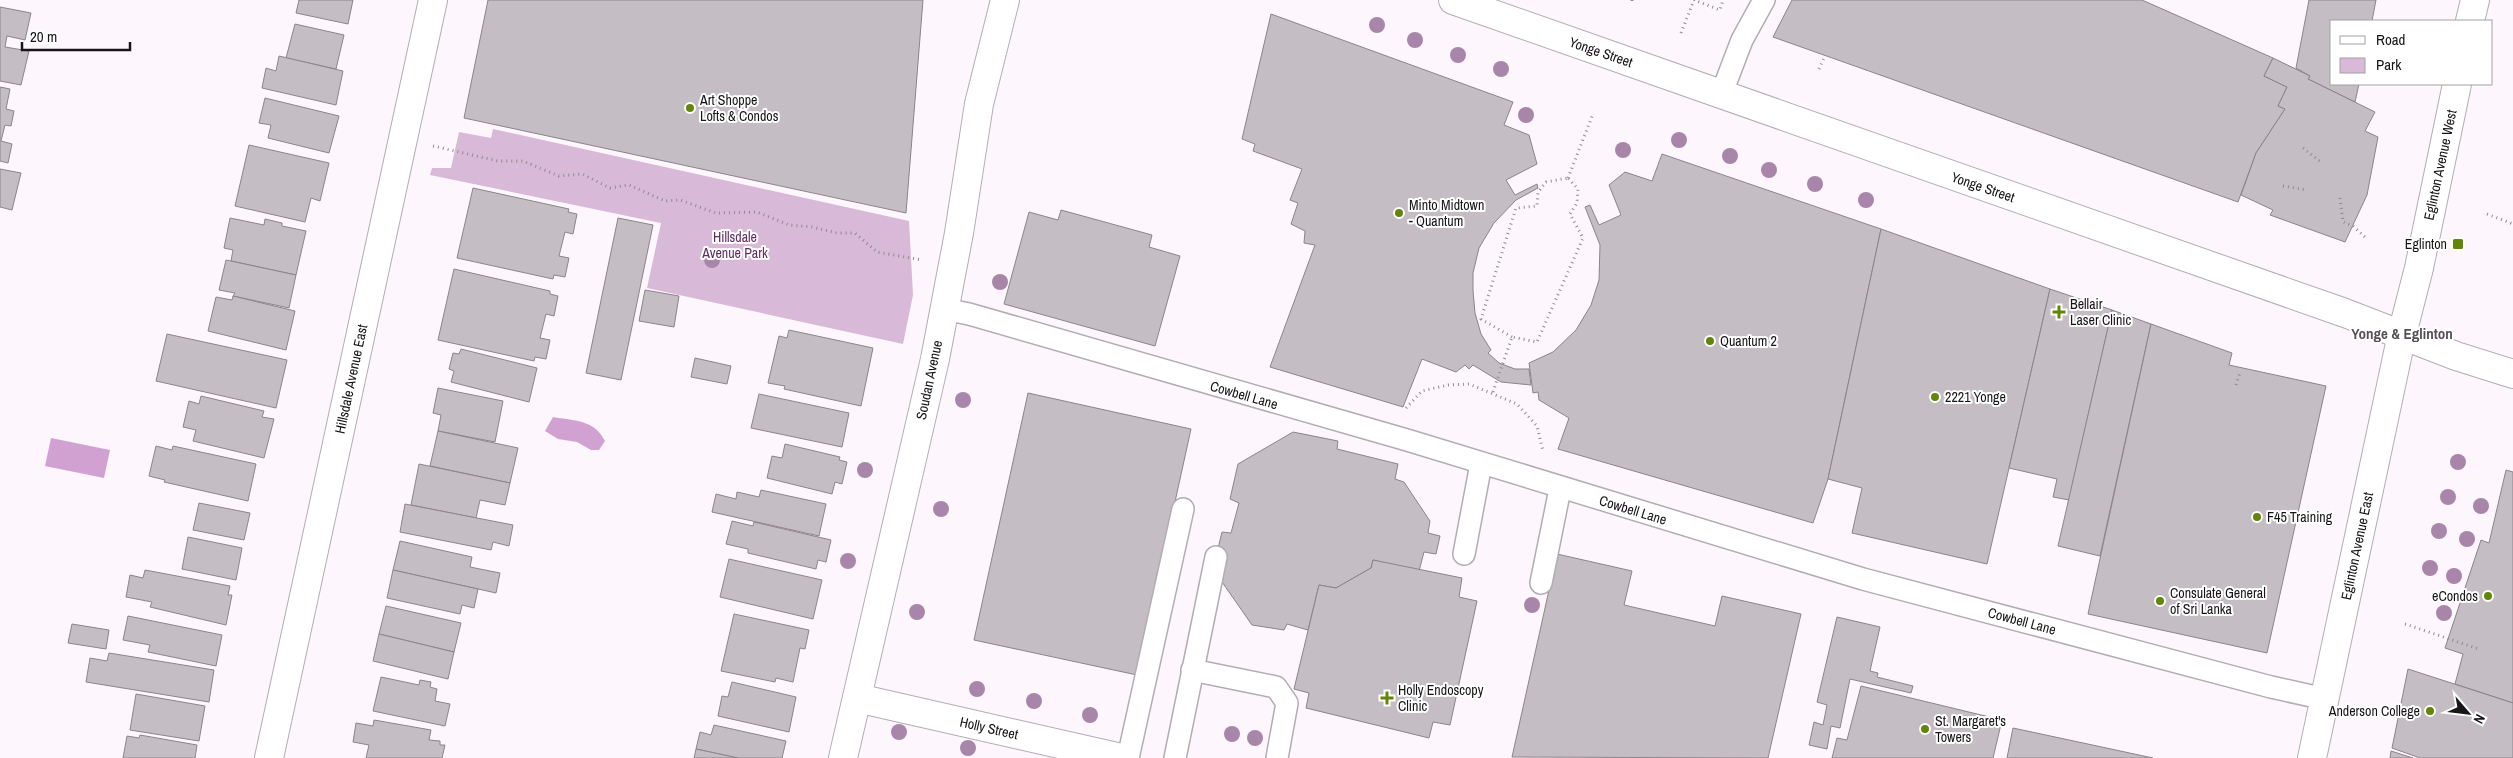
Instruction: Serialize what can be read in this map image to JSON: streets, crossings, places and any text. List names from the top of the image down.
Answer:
{
  "streets": {
    "main road": [
      "Yonge Street",
      "Eglinton Avenue West",
      "Hillsdale Avenue East",
      "Soudan Avenue",
      "Eglinton Avenue East",
      "Holly Street"
    ],
    "lane": ["Cowbell Lane"]
  },
  "crossings": [
    ["Yonge Street", "Eglinton Avenue West"],
    ["Yonge Street", "Eglinton Avenue East"],
    ["Eglinton Avenue West", "Eglinton Avenue East"],
    ["Soudan Avenue", "Cowbell Lane"],
    ["Soudan Avenue", "Holly Street"],
    ["Cowbell Lane", "Eglinton Avenue East"]
  ],
  "districts": ["Yonge & Eglinton"],
  "parks": ["Hillsdale Avenue Park"],
  "places": {
    "other": [
      "Art Shoppe Lofts & Condos",
      "Minto Midtown - Quantum",
      "Quantum 2",
      "2221 Yonge",
      "F45 Training",
      "eCondos",
      "Consulate General of Sri Lanka",
      "Anderson College",
      "St. Margaret's Towers"
    ],
    "transit": ["Eglinton"],
    "health": ["Bellair Laser Clinic", "Holly Endoscopy Clinic"]
  },
  "legend": ["Road", "Park"],
  "scale_bar": "20 m",
  "north": "bottom right"
}
